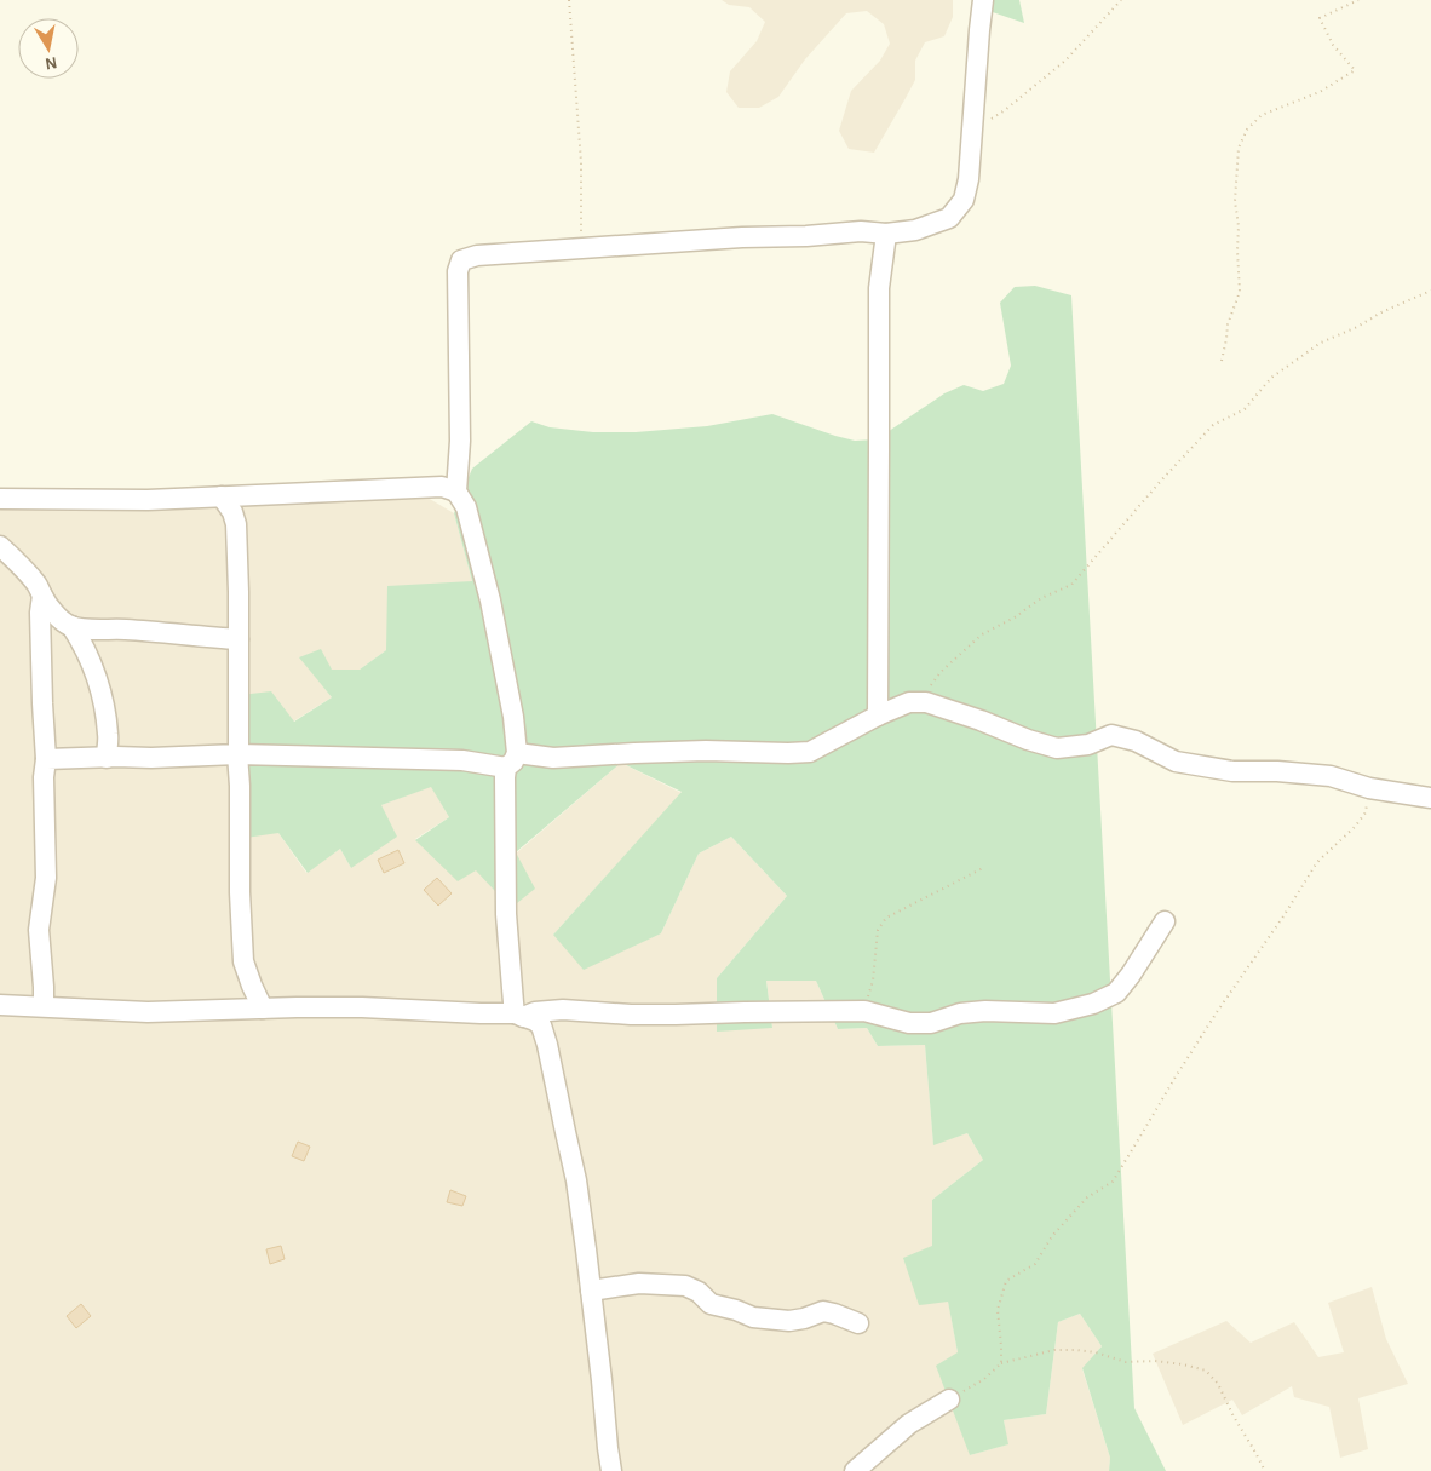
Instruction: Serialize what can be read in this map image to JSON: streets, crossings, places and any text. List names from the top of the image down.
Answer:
{
  "north": "bottom"
}
